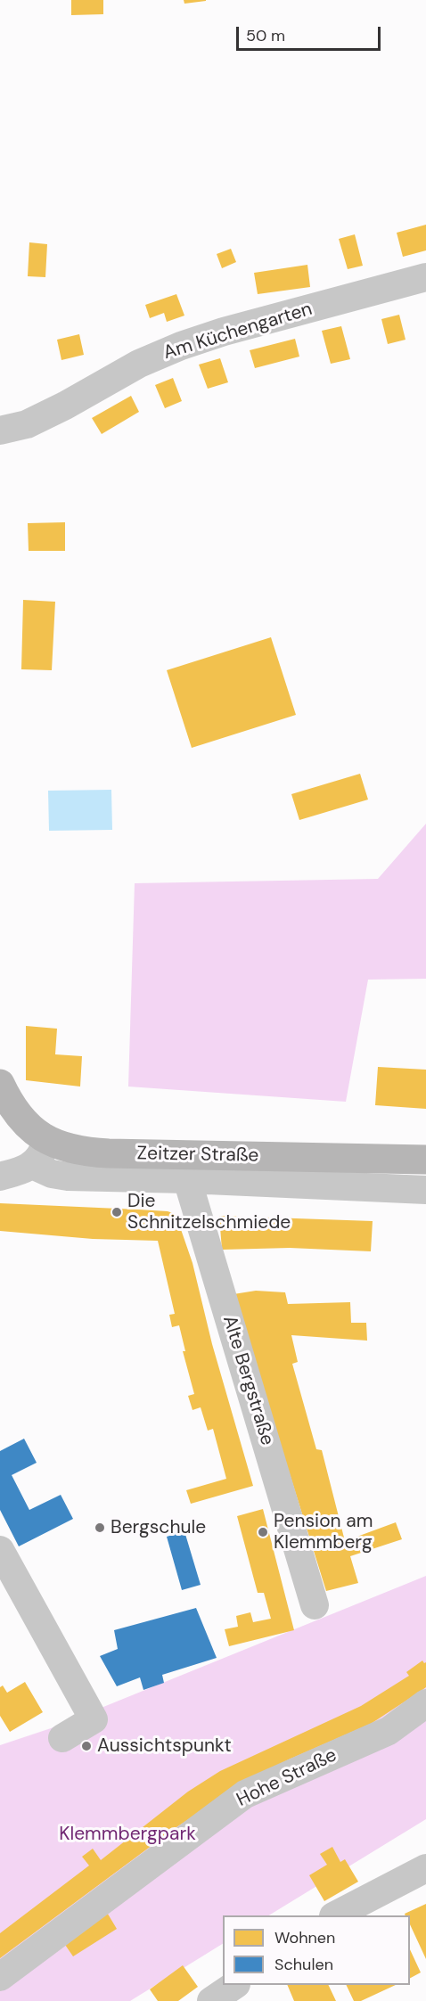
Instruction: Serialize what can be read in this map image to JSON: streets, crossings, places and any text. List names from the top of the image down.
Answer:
{
  "streets": {
    "main road": ["Zeitzer Straße"],
    "street": ["Am Küchengarten", "Alte Bergstraße", "Hohe Straße"]
  },
  "crossings": [
    ["Zeitzer Straße", "Alte Bergstraße"]
  ],
  "parks": ["Klemmbergpark"],
  "places": [
    "Die Schnitzelschmiede",
    "Bergschule",
    "Pension am Klemmberg",
    "Aussichtspunkt"
  ],
  "legend": ["Wohnen", "Schulen"],
  "scale_bar": "50 m"
}
